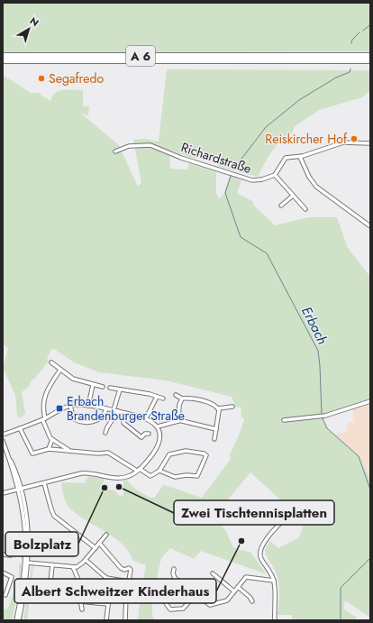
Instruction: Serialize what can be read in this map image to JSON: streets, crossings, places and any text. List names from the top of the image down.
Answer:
{
  "streets": {
    "highway": ["A 6"],
    "street": ["Richardstraße"]
  },
  "water": ["Erbach"],
  "places": {
    "other": [
      "Segafredo",
      "Reiskircher Hof",
      "Zwei Tischtennisplatten",
      "Bolzplatz",
      "Albert Schweitzer Kinderhaus"
    ],
    "transit": ["Erbach Brandenburger Straße"]
  },
  "north": "top right"
}
